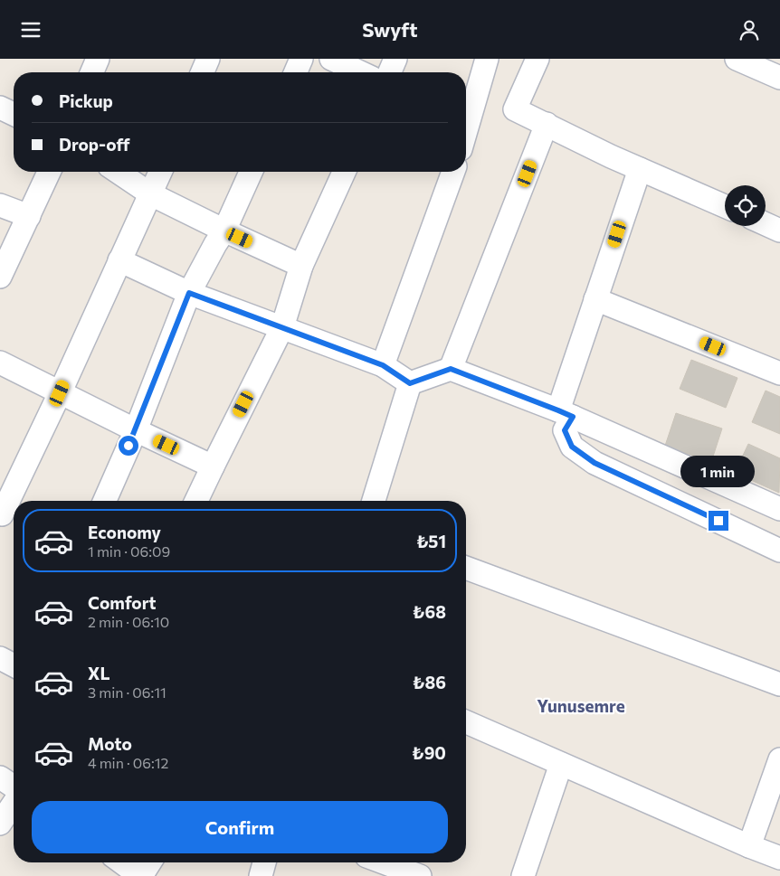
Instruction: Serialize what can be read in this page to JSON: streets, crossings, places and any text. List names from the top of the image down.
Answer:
{
  "districts": ["Yunusemre"],
  "page": {
    "header": "Swyft",
    "banner": ["Pickup", "Drop-off"],
    "bubble": "1 min",
    "list": [
      {
        "name": "Economy",
        "note": "1 min · 06:09",
        "value": "₺51"
      },
      {
        "name": "Comfort",
        "note": "2 min · 06:10",
        "value": "₺68"
      },
      {
        "name": "XL",
        "note": "3 min · 06:11",
        "value": "₺86"
      },
      {
        "name": "Moto",
        "note": "4 min · 06:12",
        "value": "₺90"
      }
    ],
    "buttons": "Confirm"
  }
}
